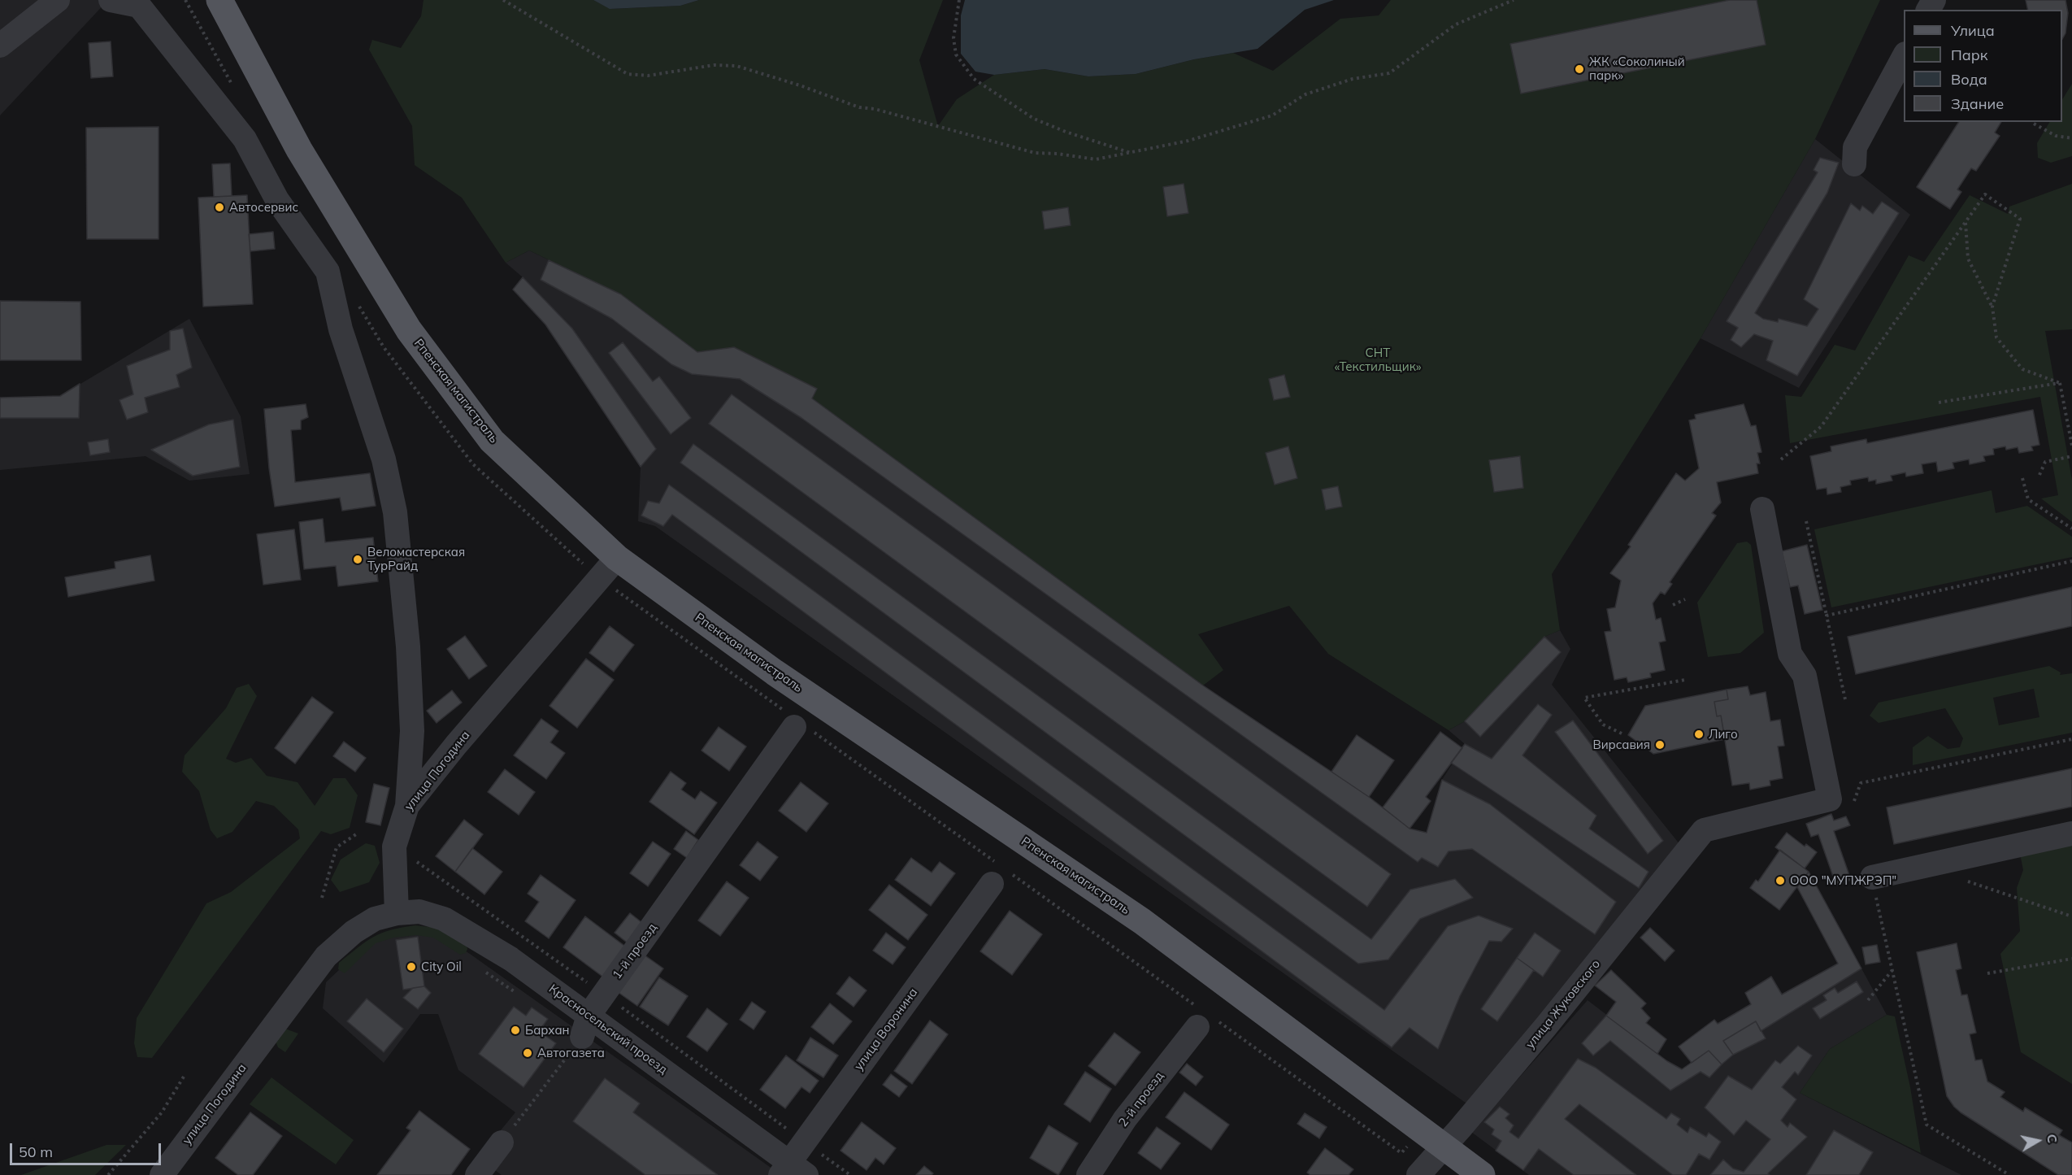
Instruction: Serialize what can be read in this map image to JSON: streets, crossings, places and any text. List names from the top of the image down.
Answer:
{
  "streets": {
    "main road": ["Рпенская магистраль"],
    "street": [
      "улица Погодина",
      "1-й проезд",
      "улица Жуковского",
      "Красносельский проезд",
      "улица Воронина",
      "2-й проезд"
    ]
  },
  "crossings": [
    ["Рпенская магистраль", "улица Погодина"],
    ["Рпенская магистраль", "улица Жуковского"],
    ["улица Погодина", "Красносельский проезд"],
    ["1-й проезд", "Красносельский проезд"],
    ["Красносельский проезд", "улица Воронина"]
  ],
  "parks": ["СНТ «Текстильщик»"],
  "places": [
    "ЖК «Соколиный парк»",
    "Автосервис",
    "Веломастерская ТурРайд",
    "Лиго",
    "Вирсавия",
    "ООО \"МУПЖРЭП\"",
    "City Oil",
    "Бархан",
    "Автогазета"
  ],
  "legend": [
    "Улица",
    "Парк",
    "Вода",
    "Здание"
  ],
  "scale_bar": "50 m",
  "north": "right"
}
